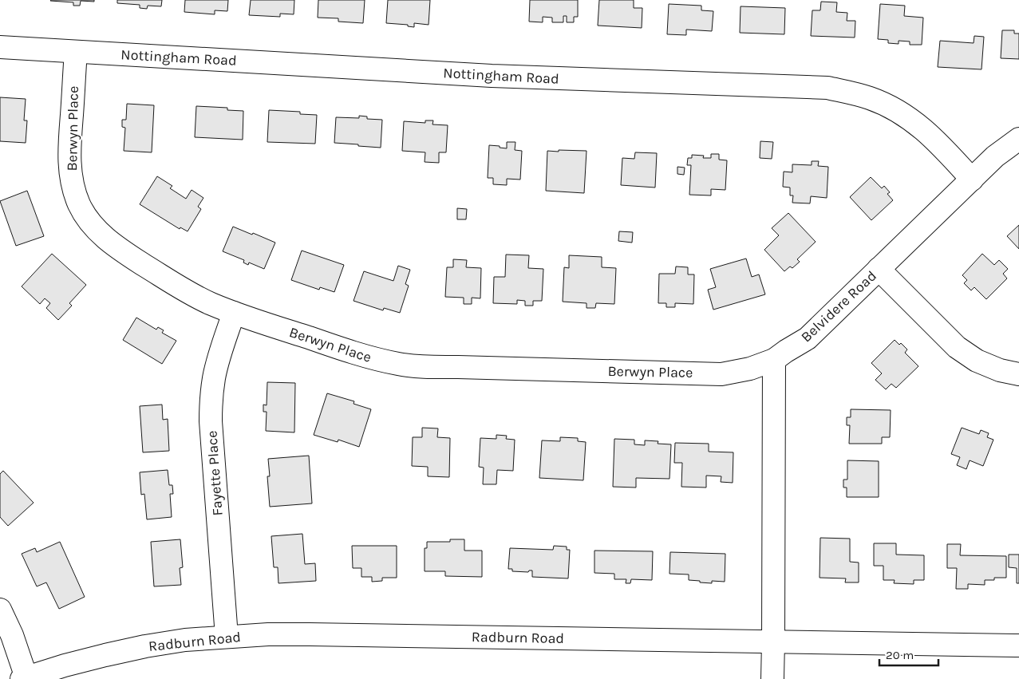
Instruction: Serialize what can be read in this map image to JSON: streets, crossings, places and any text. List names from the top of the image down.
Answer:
{
  "streets": {
    "street": [
      "Nottingham Road",
      "Berwyn Place",
      "Belvidere Road",
      "Fayette Place",
      "Radburn Road"
    ]
  },
  "crossings": [
    ["Nottingham Road", "Berwyn Place"],
    ["Nottingham Road", "Belvidere Road"],
    ["Berwyn Place", "Belvidere Road"],
    ["Berwyn Place", "Fayette Place"],
    ["Fayette Place", "Radburn Road"]
  ],
  "scale_bar": "20 m"
}
